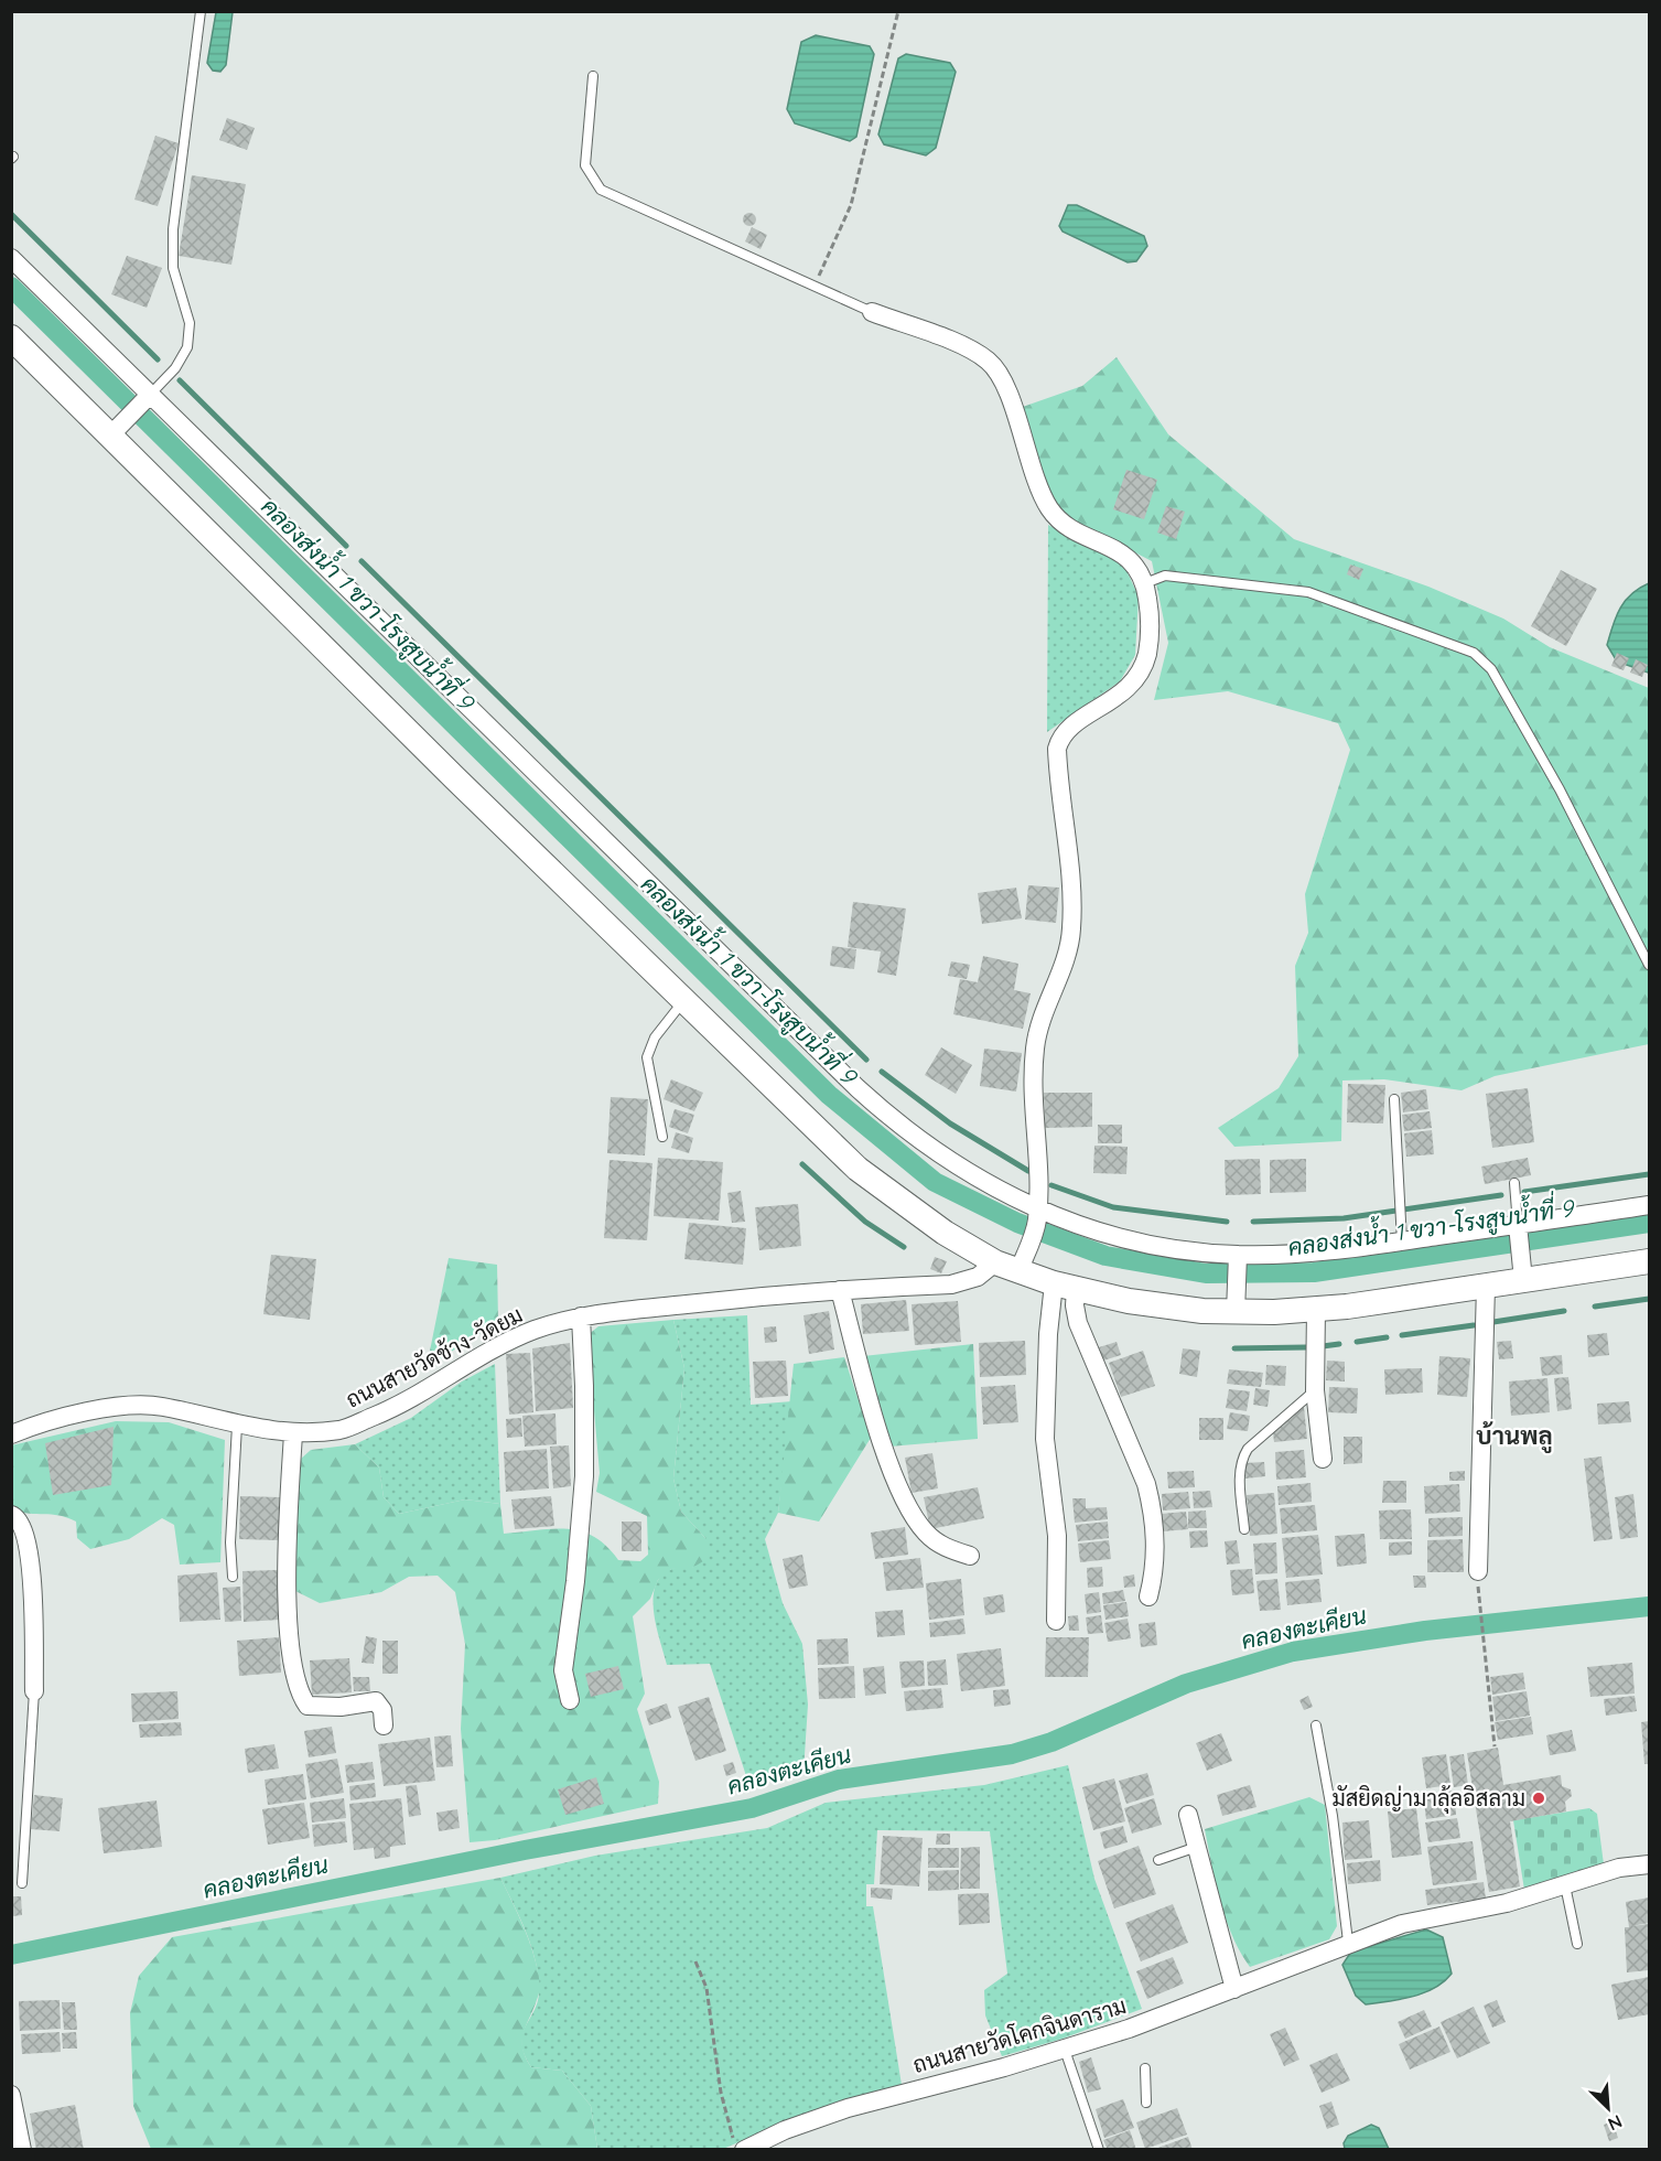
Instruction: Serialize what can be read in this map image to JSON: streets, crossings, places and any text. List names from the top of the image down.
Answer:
{
  "streets": {
    "street": ["ถนนสายวัดช้าง-วัดยม", "ถนนสายวัดโคกจินดาราม"]
  },
  "districts": ["บ้านพลู"],
  "water": ["คลองส่งน้ำ 1 ขวา-โรงสูบน้ำที่ 9", "คลองตะเคียน"],
  "places": ["มัสยิดญ่ามาลุ้ลอิสลาม"],
  "north": "bottom right"
}
